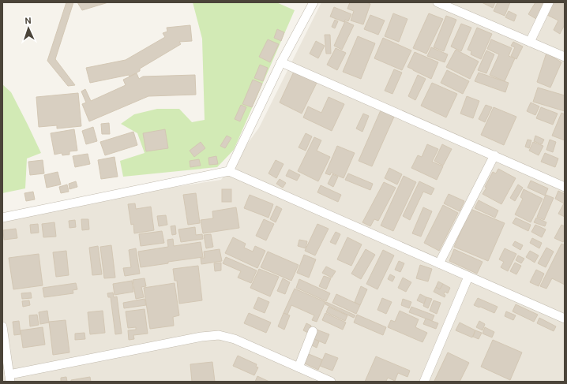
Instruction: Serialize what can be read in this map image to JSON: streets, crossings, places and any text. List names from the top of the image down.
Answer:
{
  "north": "top"
}
